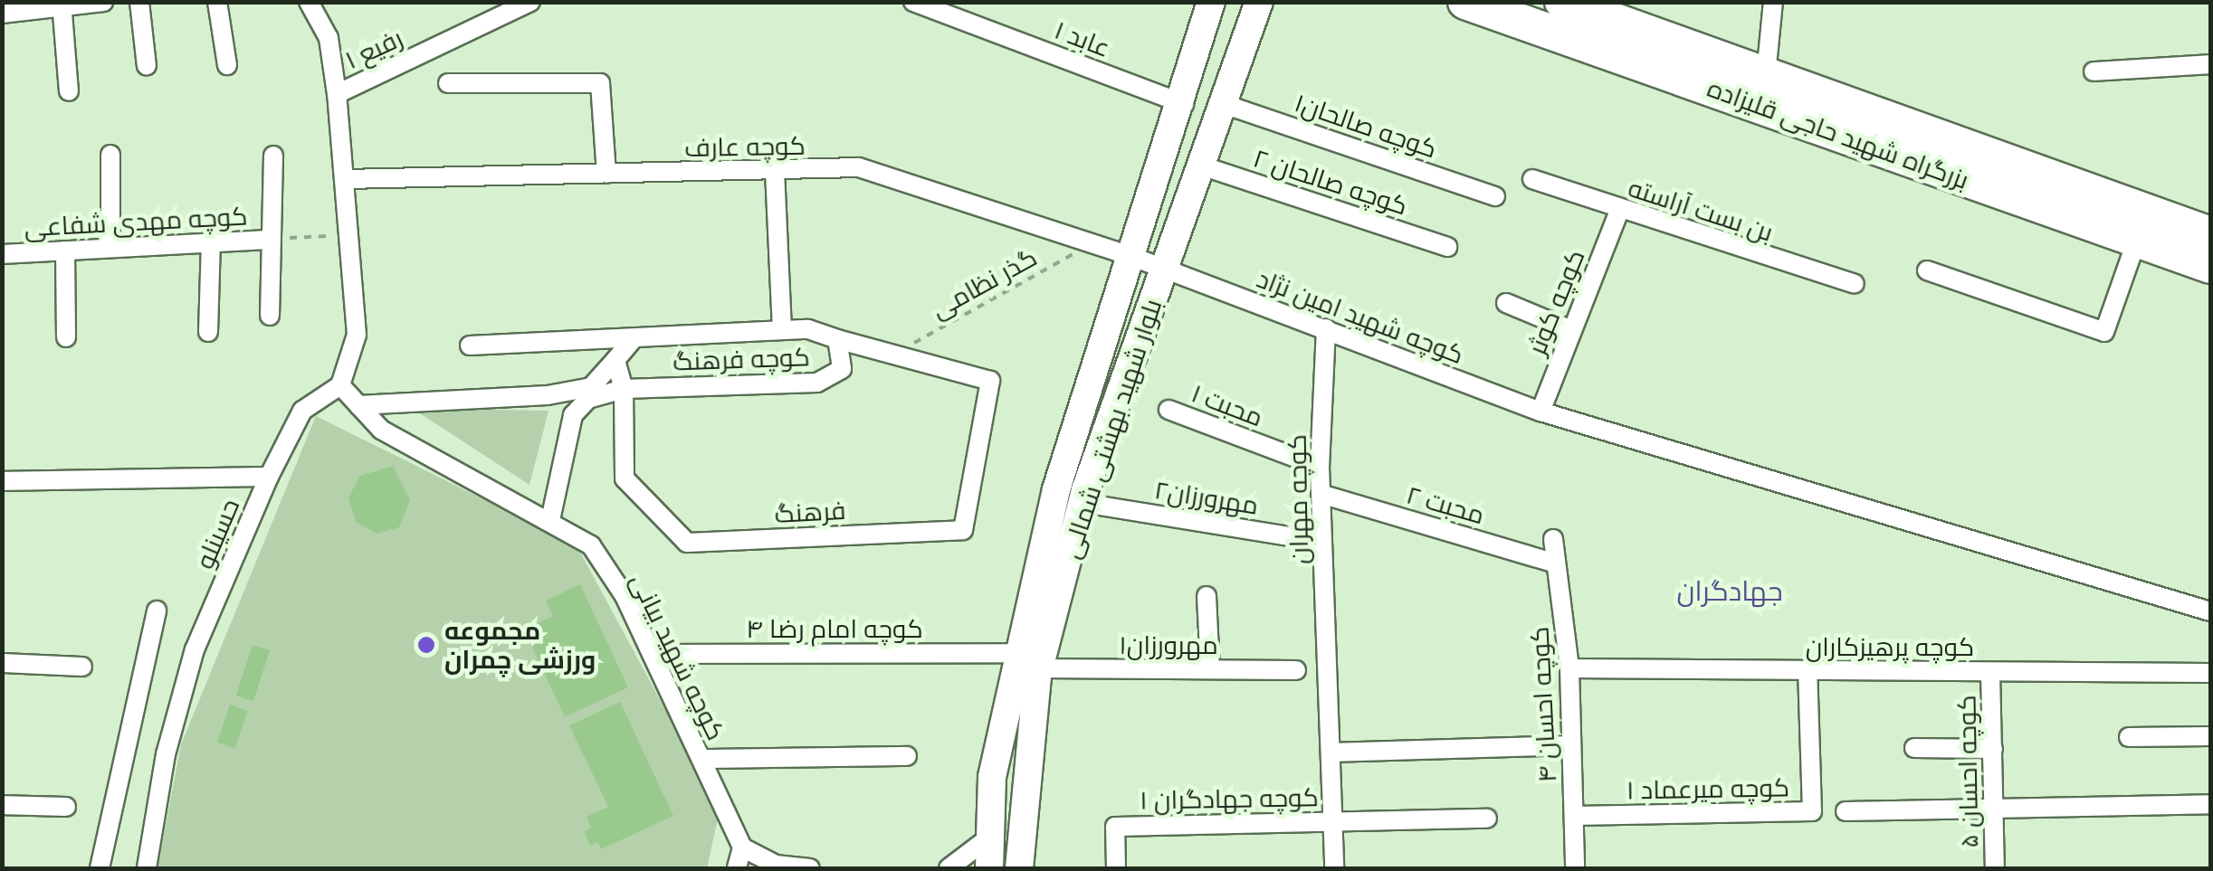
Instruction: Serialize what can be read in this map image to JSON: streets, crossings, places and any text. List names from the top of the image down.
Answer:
{
  "streets": {
    "highway": ["بزرگراه شهید حاجی قلیزاده"],
    "main road": ["بلوار شهید بهشتی شمالی"],
    "street": [
      "عابد ۱",
      "رفیع ۱",
      "کوچه صالحان۱",
      "کوچه عارف",
      "کوچه صالحان ۲",
      "بن بست آراسته",
      "کوچه مهدی شفاعی",
      "کوچه کوثر",
      "کوچه شهید امین نژاد",
      "کوچه فرهنگ",
      "محبت ۱",
      "مهرورزان۲",
      "کوچه مهران",
      "محبت ۲",
      "فرهنگ",
      "حسینلو",
      "کوچه امام رضا ۴",
      "مهرورزان۱",
      "کوچه پرهیزکاران",
      "کوچه شهید بیانی",
      "کوچه احسان ۴",
      "کوچه احسان ۵",
      "کوچه میرعماد ۱",
      "کوچه جهادگران ۱"
    ],
    "path": ["گذر نظامی"]
  },
  "crossings": [
    ["عابد ۱", "بلوار شهید بهشتی شمالی"],
    ["کوچه صالحان۱", "بلوار شهید بهشتی شمالی"],
    ["کوچه عارف", "گذر نظامی"],
    ["کوچه عارف", "کوچه شهید امین نژاد"],
    ["کوچه عارف", "بلوار شهید بهشتی شمالی"],
    ["کوچه صالحان ۲", "بلوار شهید بهشتی شمالی"],
    ["بن بست آراسته", "کوچه کوثر"],
    ["گذر نظامی", "فرهنگ"],
    ["کوچه کوثر", "کوچه شهید امین نژاد"],
    ["کوچه شهید امین نژاد", "بلوار شهید بهشتی شمالی"],
    ["کوچه شهید امین نژاد", "کوچه مهران"],
    ["کوچه فرهنگ", "فرهنگ"],
    ["کوچه فرهنگ", "کوچه شهید بیانی"],
    ["محبت ۱", "کوچه مهران"],
    ["بلوار شهید بهشتی شمالی", "مهرورزان۲"],
    ["بلوار شهید بهشتی شمالی", "کوچه امام رضا ۴"],
    ["بلوار شهید بهشتی شمالی", "مهرورزان۱"],
    ["مهرورزان۲", "کوچه مهران"],
    ["کوچه مهران", "محبت ۲"],
    ["کوچه مهران", "کوچه جهادگران ۱"],
    ["محبت ۲", "کوچه احسان ۴"],
    ["کوچه امام رضا ۴", "مهرورزان۱"],
    ["کوچه امام رضا ۴", "کوچه شهید بیانی"],
    ["کوچه پرهیزکاران", "کوچه احسان ۴"],
    ["کوچه پرهیزکاران", "کوچه احسان ۵"],
    ["کوچه پرهیزکاران", "کوچه میرعماد ۱"],
    ["کوچه احسان ۴", "کوچه میرعماد ۱"]
  ],
  "districts": ["جهادگران"],
  "places": ["مجموعه ورزشی چمران"]
}
